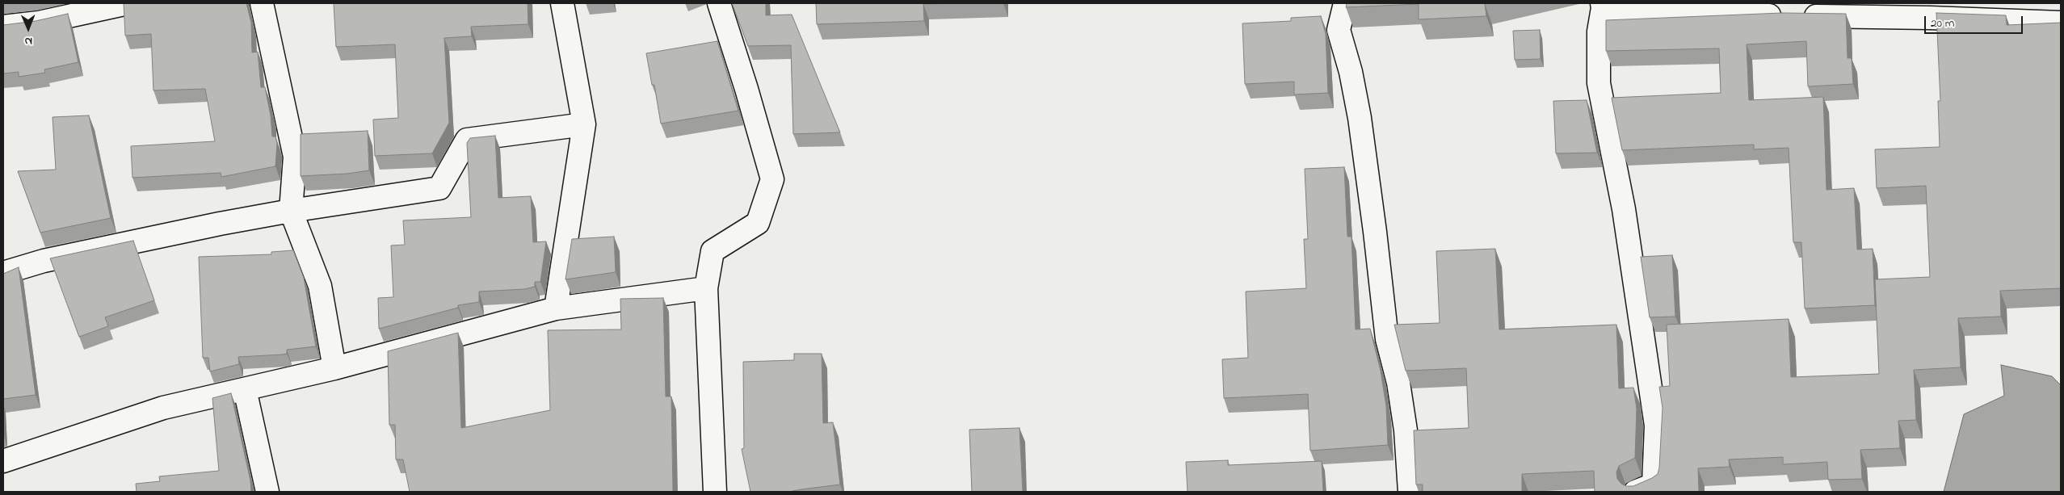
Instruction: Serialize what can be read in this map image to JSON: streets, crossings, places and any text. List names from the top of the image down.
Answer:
{
  "scale_bar": "20 m",
  "north": "bottom"
}
